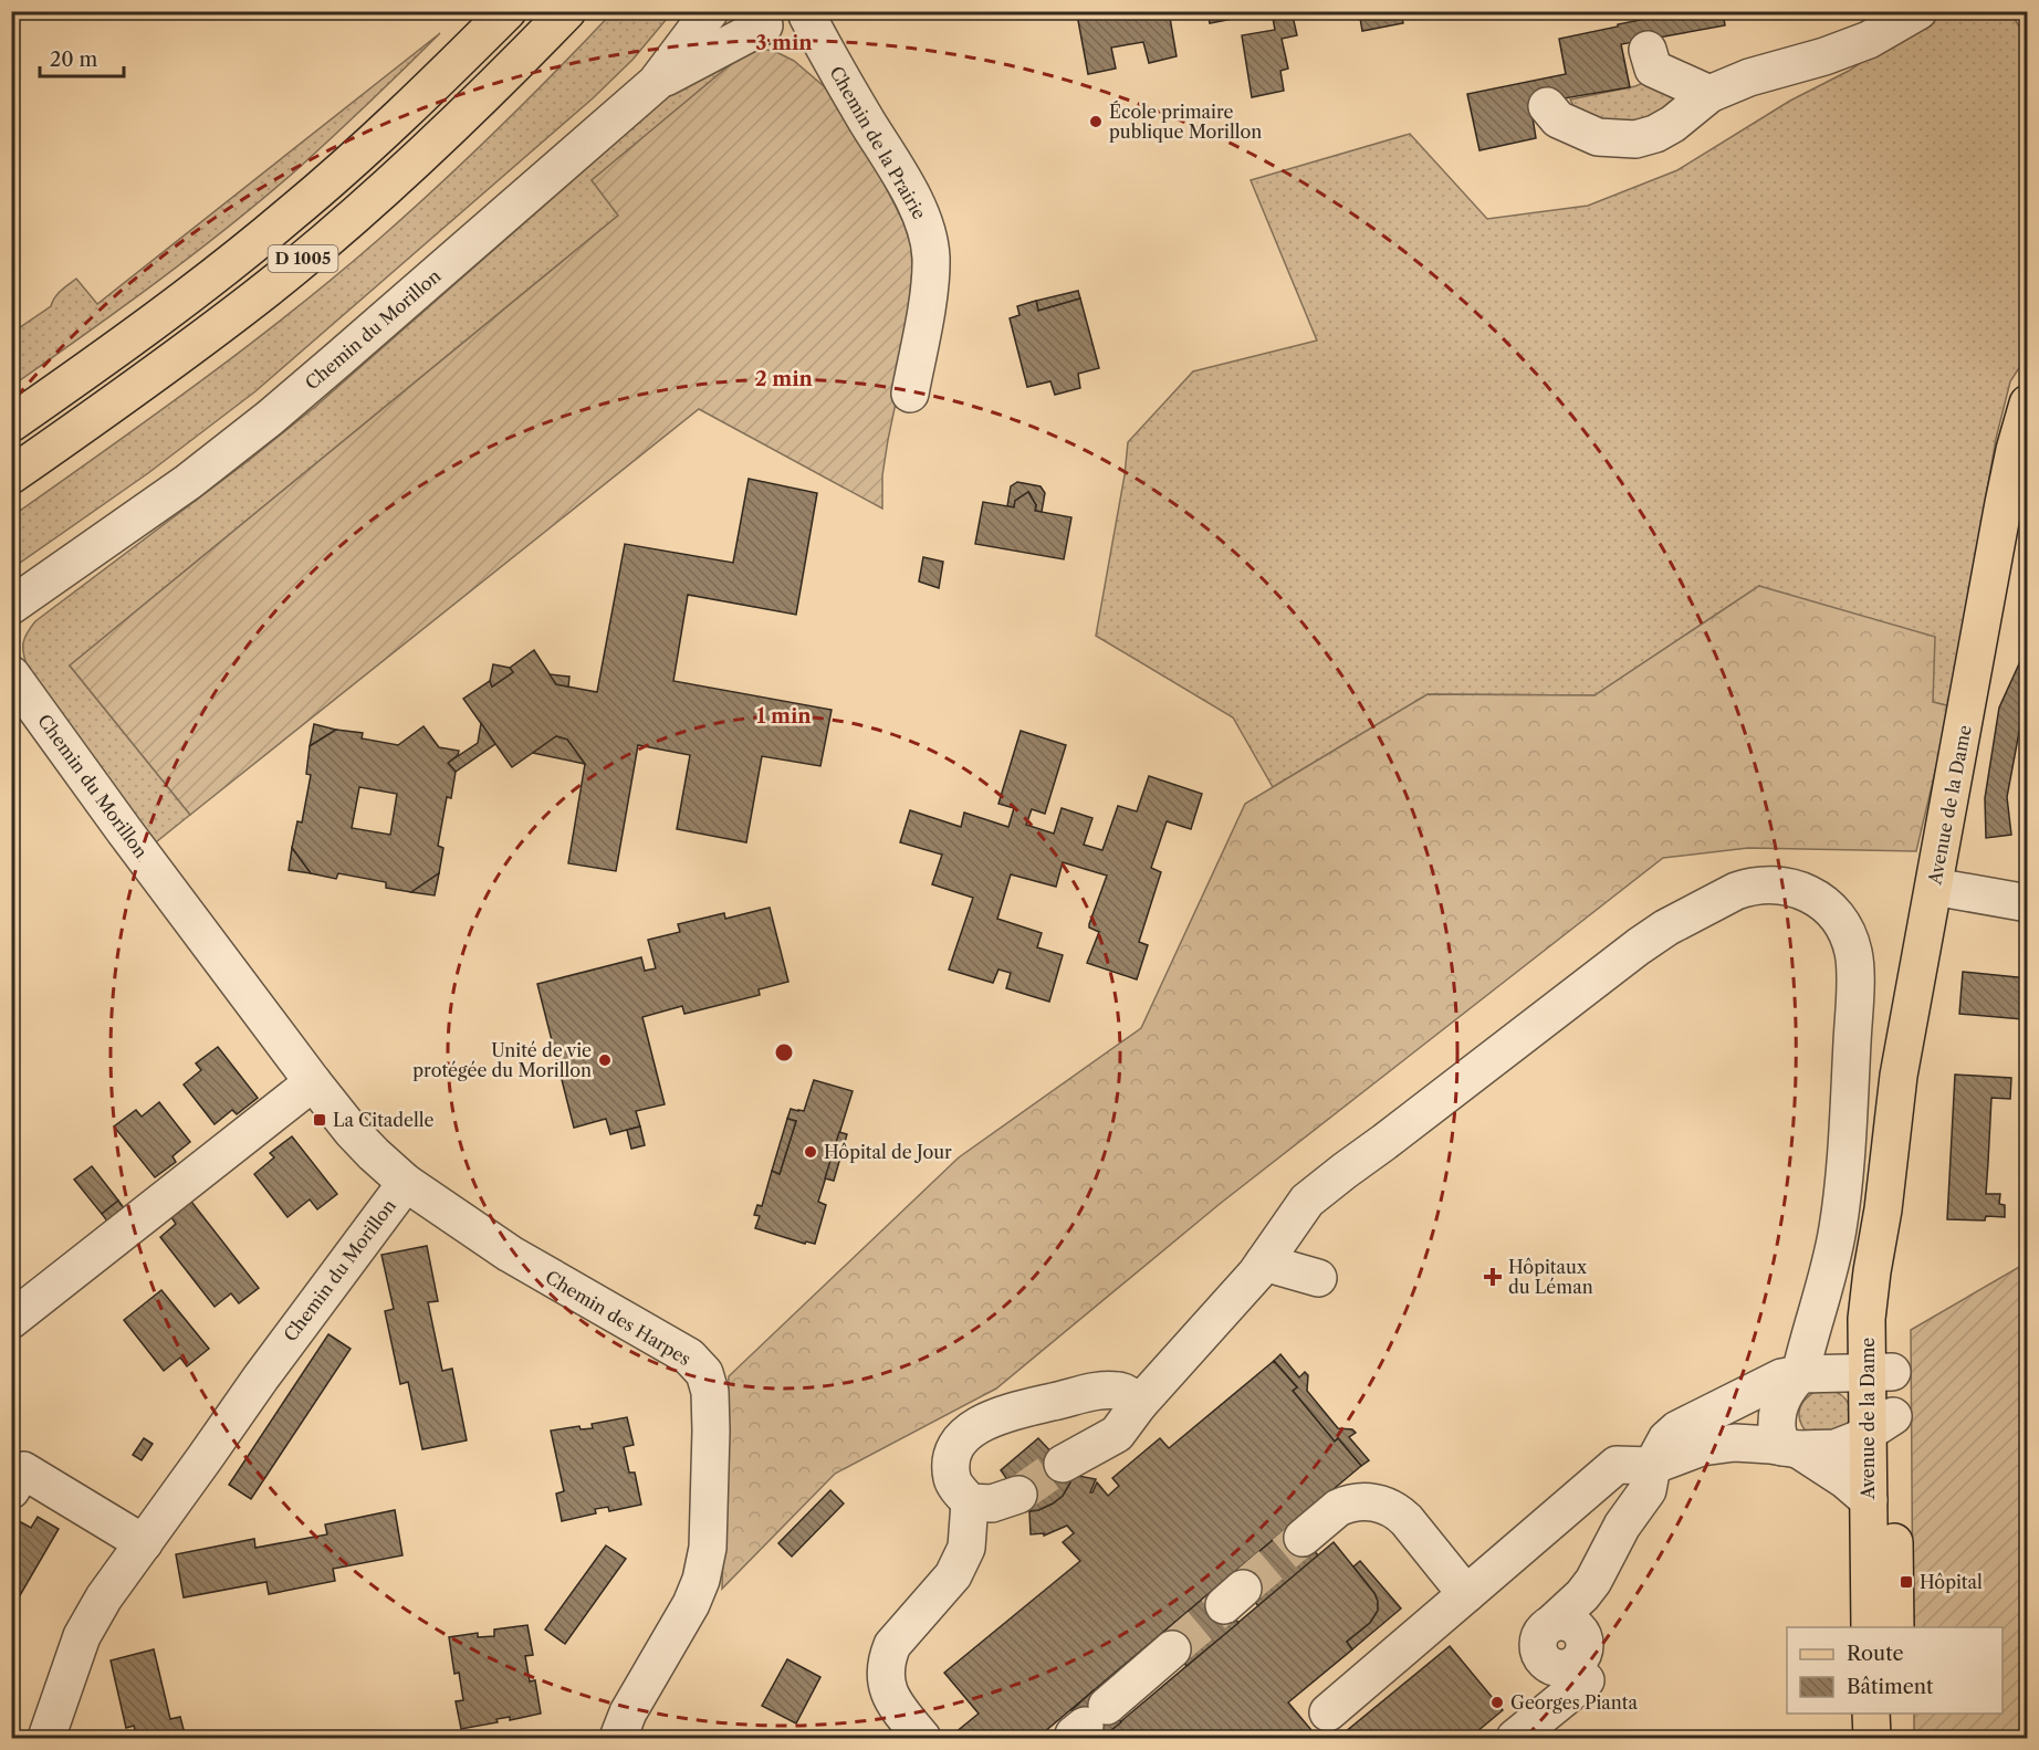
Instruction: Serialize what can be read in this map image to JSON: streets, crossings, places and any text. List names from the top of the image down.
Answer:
{
  "streets": {
    "main road": ["D 1005", "Avenue de la Dame"],
    "street": ["Chemin de la Prairie", "Chemin du Morillon", "Chemin des Harpes"]
  },
  "crossings": [
    ["Chemin de la Prairie", "Chemin du Morillon"],
    ["Chemin du Morillon", "Chemin des Harpes"]
  ],
  "places": {
    "other": [
      "École primaire publique Morillon",
      "Unité de vie protégée du Morillon",
      "Hôpital de Jour",
      "Georges Pianta"
    ],
    "transit": ["La Citadelle", "Hôpital"],
    "health": ["Hôpitaux du Léman"]
  },
  "legend": ["Route", "Bâtiment"],
  "scale_bar": "20 m",
  "rings": ["3 min", "2 min", "1 min"]
}
